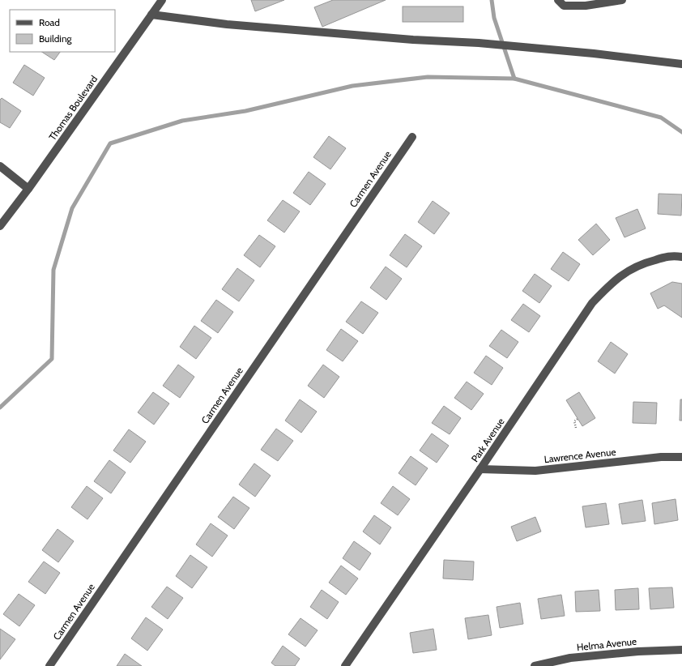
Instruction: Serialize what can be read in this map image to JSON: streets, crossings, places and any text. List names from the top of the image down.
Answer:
{
  "streets": {
    "street": [
      "Thomas Boulevard",
      "Carmen Avenue",
      "Park Avenue",
      "Lawrence Avenue",
      "Helma Avenue"
    ]
  },
  "crossings": [
    ["Park Avenue", "Lawrence Avenue"]
  ],
  "legend": ["Road", "Building"]
}
